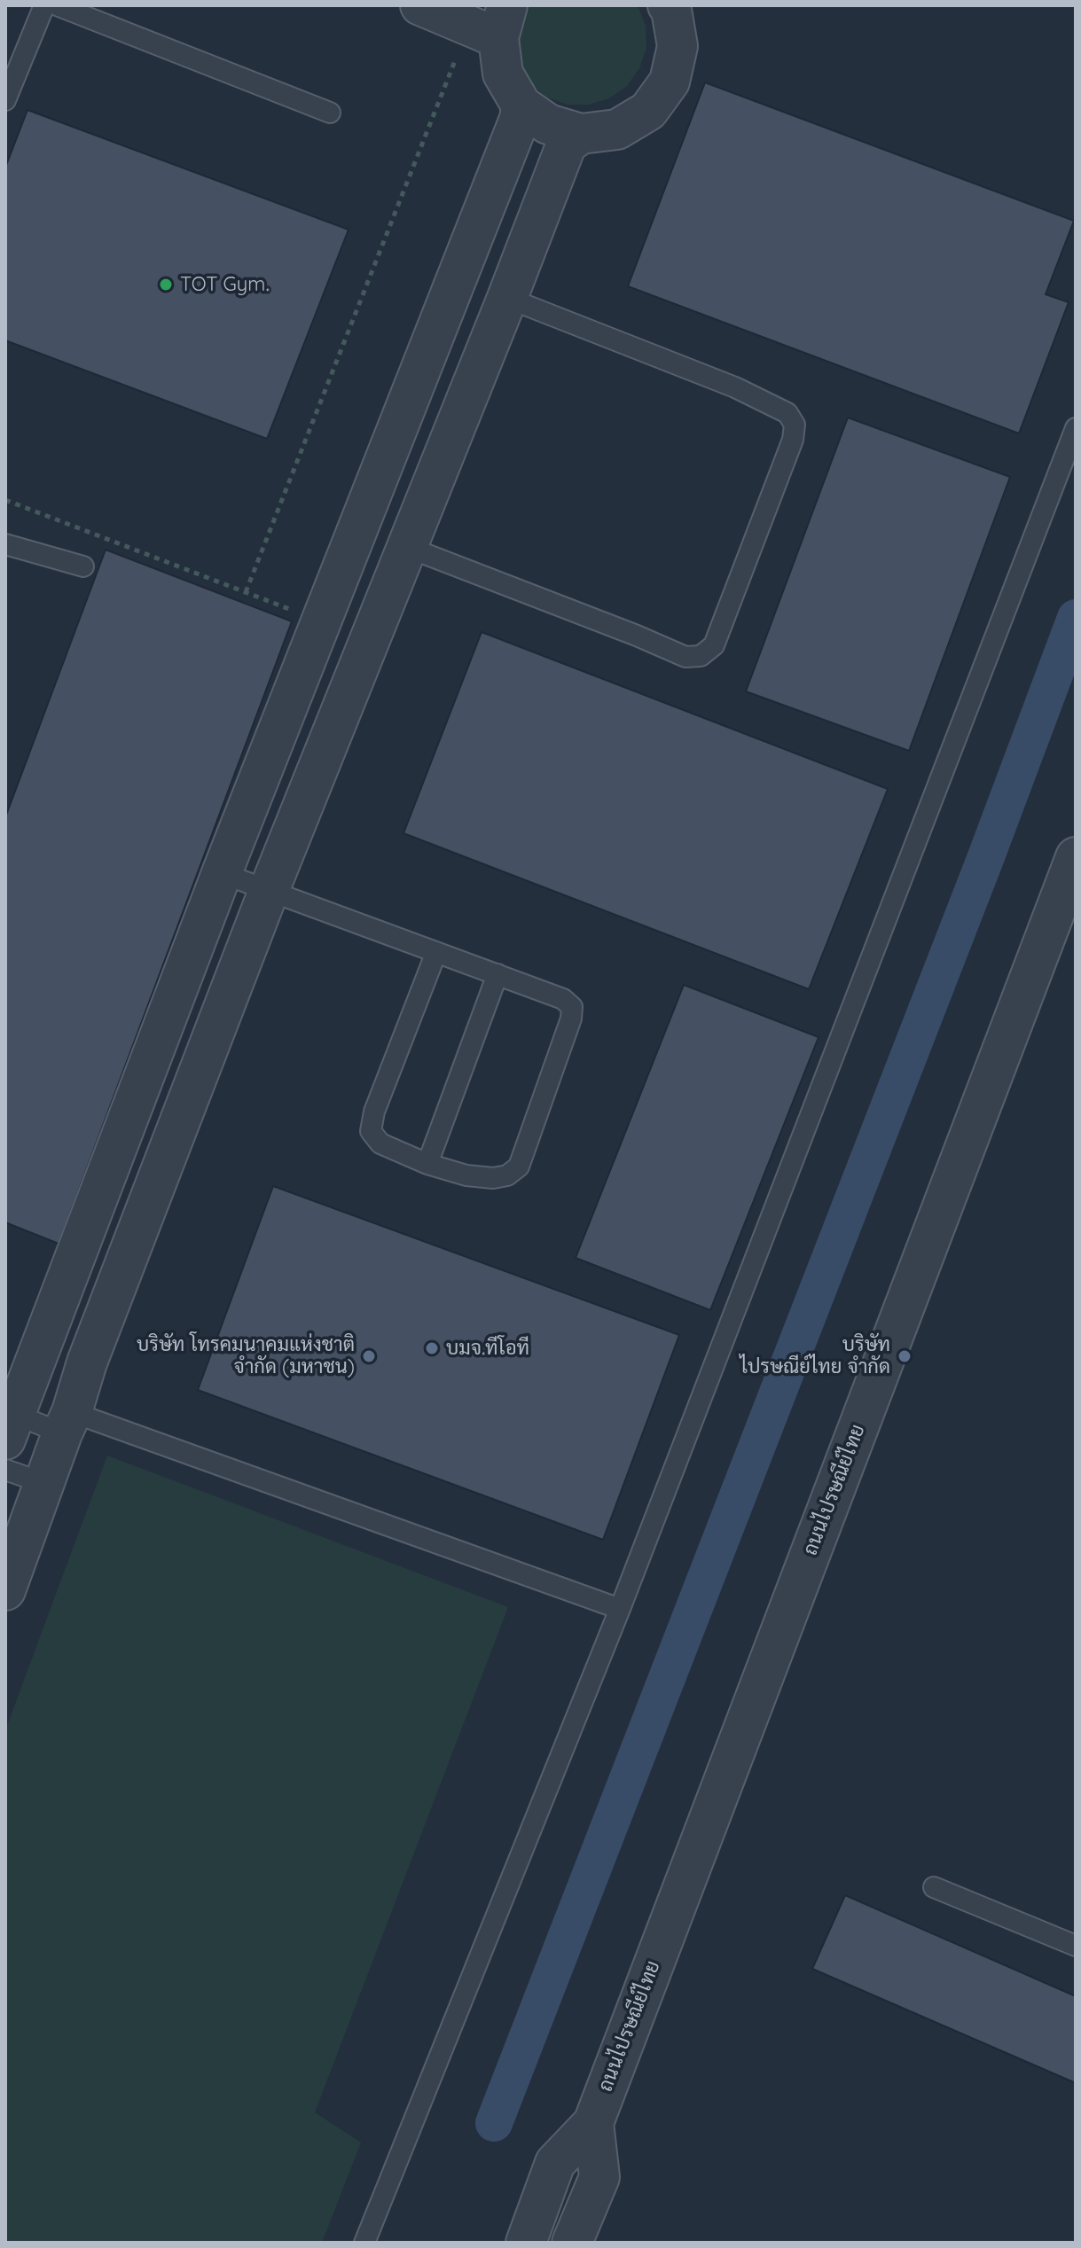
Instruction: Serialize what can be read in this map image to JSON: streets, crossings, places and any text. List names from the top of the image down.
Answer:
{
  "streets": {
    "street": ["ถนนไปรษณีย์ไทย"]
  },
  "places": [
    "TOT Gym.",
    "บมจ.ทีโอที",
    "บริษัท โทรคมนาคมแห่งชาติ จำกัด (มหาชน)",
    "บริษัท ไปรษณีย์ไทย จำกัด"
  ]
}
